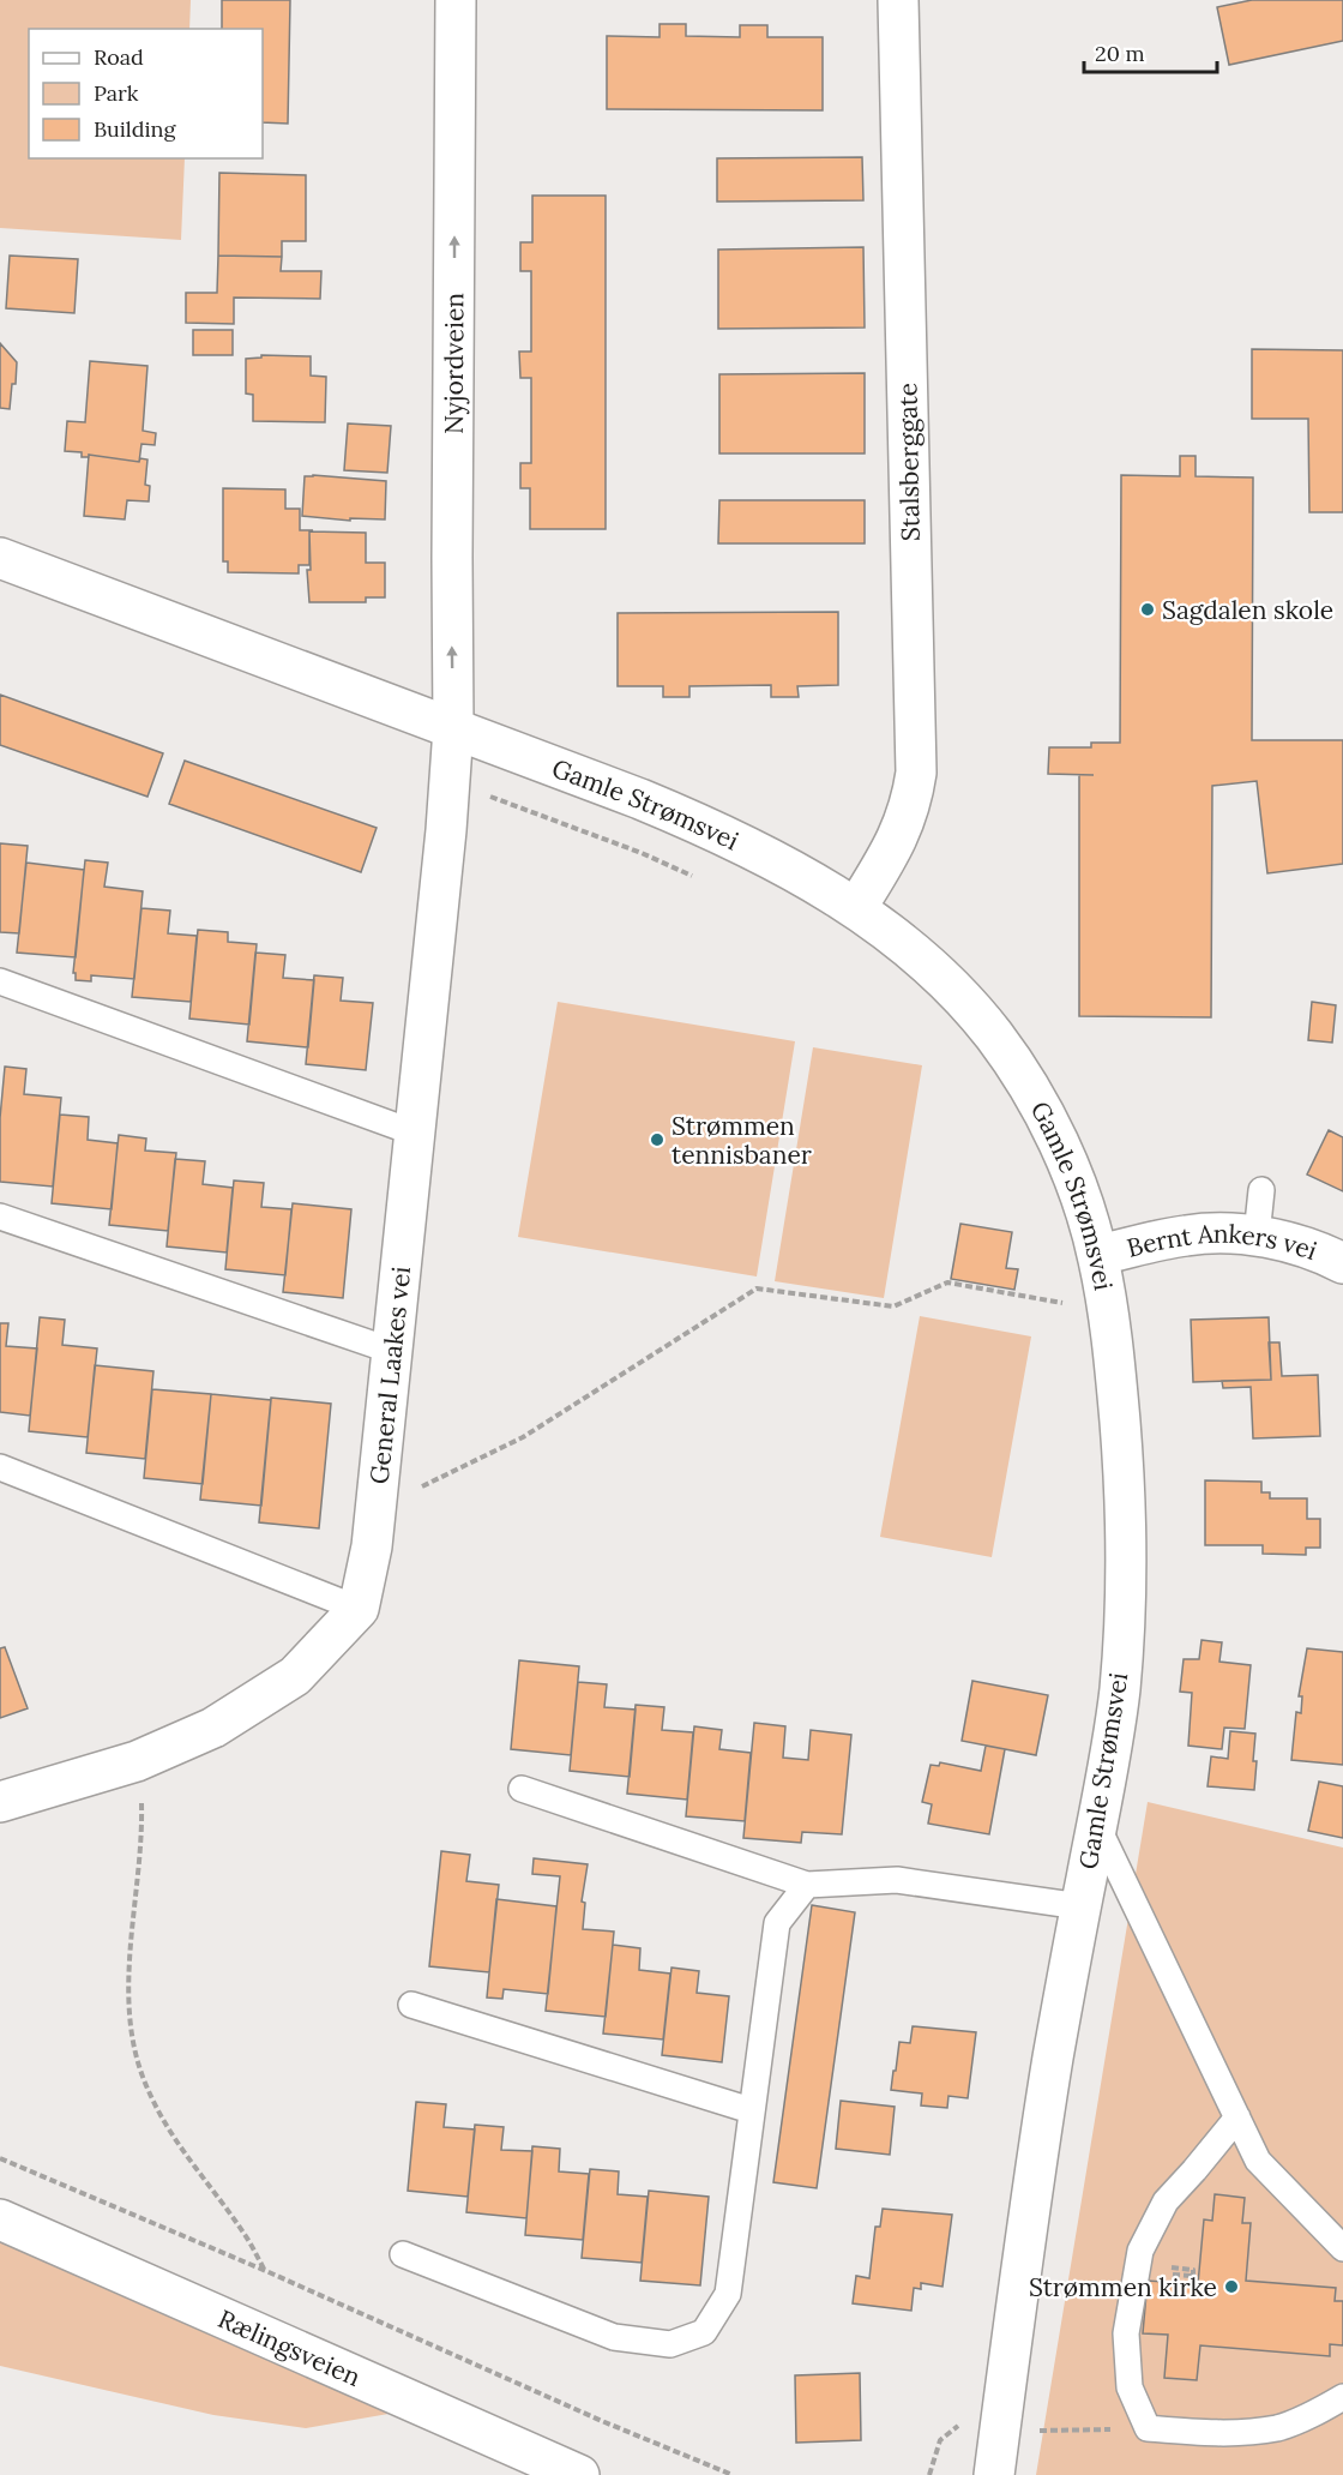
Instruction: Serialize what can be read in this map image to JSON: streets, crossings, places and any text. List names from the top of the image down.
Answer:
{
  "streets": {
    "street": [
      "Nyjordveien",
      "Stalsberggate",
      "Gamle Strømsvei",
      "Bernt Ankers vei",
      "General Laakes vei",
      "Rælingsveien"
    ]
  },
  "crossings": [
    ["Nyjordveien", "Gamle Strømsvei"],
    ["Nyjordveien", "General Laakes vei"],
    ["Stalsberggate", "Gamle Strømsvei"],
    ["Gamle Strømsvei", "Bernt Ankers vei"],
    ["Gamle Strømsvei", "General Laakes vei"]
  ],
  "one_way": ["Nyjordveien"],
  "places": ["Sagdalen skole", "Strømmen tennisbaner", "Strømmen kirke"],
  "legend": ["Road", "Park", "Building"],
  "scale_bar": "20 m"
}
